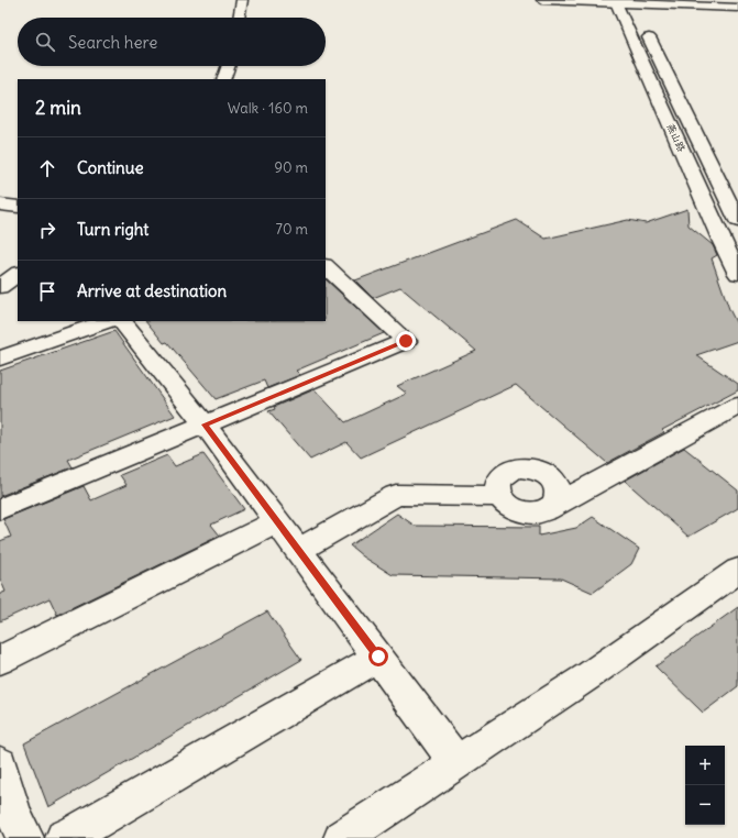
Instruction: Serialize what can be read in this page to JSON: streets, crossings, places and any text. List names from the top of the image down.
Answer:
{
  "streets": {
    "street": ["燕山路"]
  },
  "page": {
    "search": "Search here",
    "heading": ["2 min", "Walk · 160 m"],
    "list": [
      ["Continue", "90 m"],
      ["Turn right", "70 m"],
      "Arrive at destination"
    ],
    "map_buttons": ["+", "−"]
  }
}
